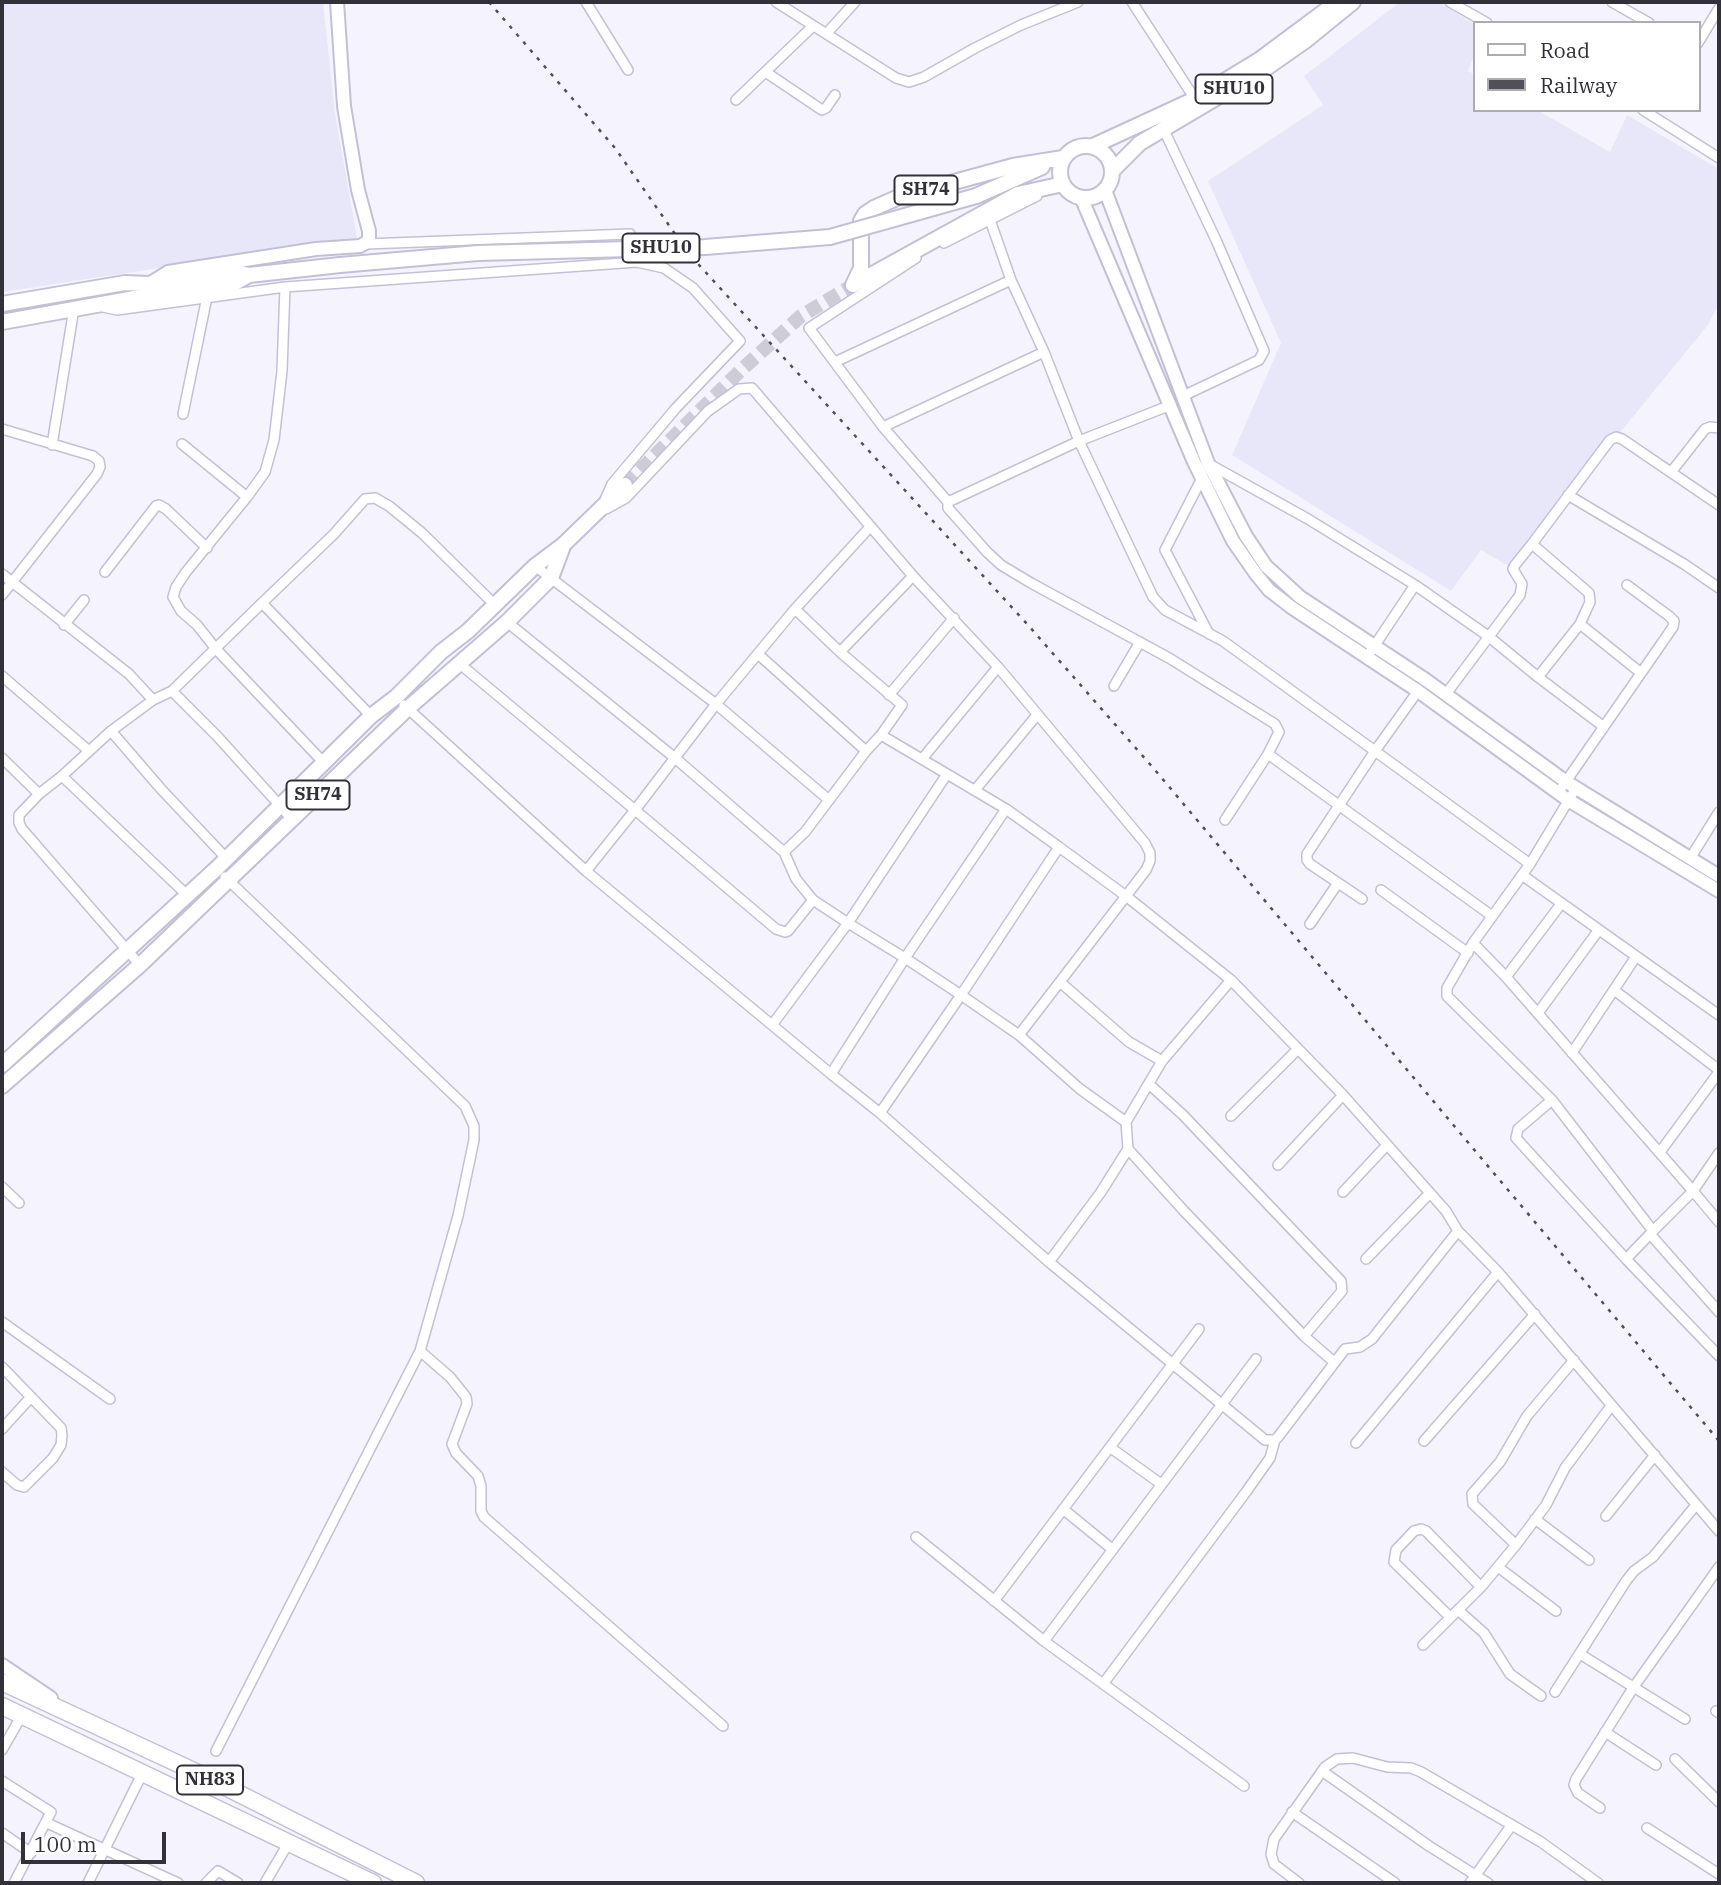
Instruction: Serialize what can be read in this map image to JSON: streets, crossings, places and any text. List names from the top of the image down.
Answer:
{
  "streets": {
    "highway": ["NH83"],
    "main road": ["SHU10", "SH74"]
  },
  "crossings": [
    ["SHU10", "SH74"]
  ],
  "legend": ["Road", "Railway"],
  "scale_bar": "100 m"
}
